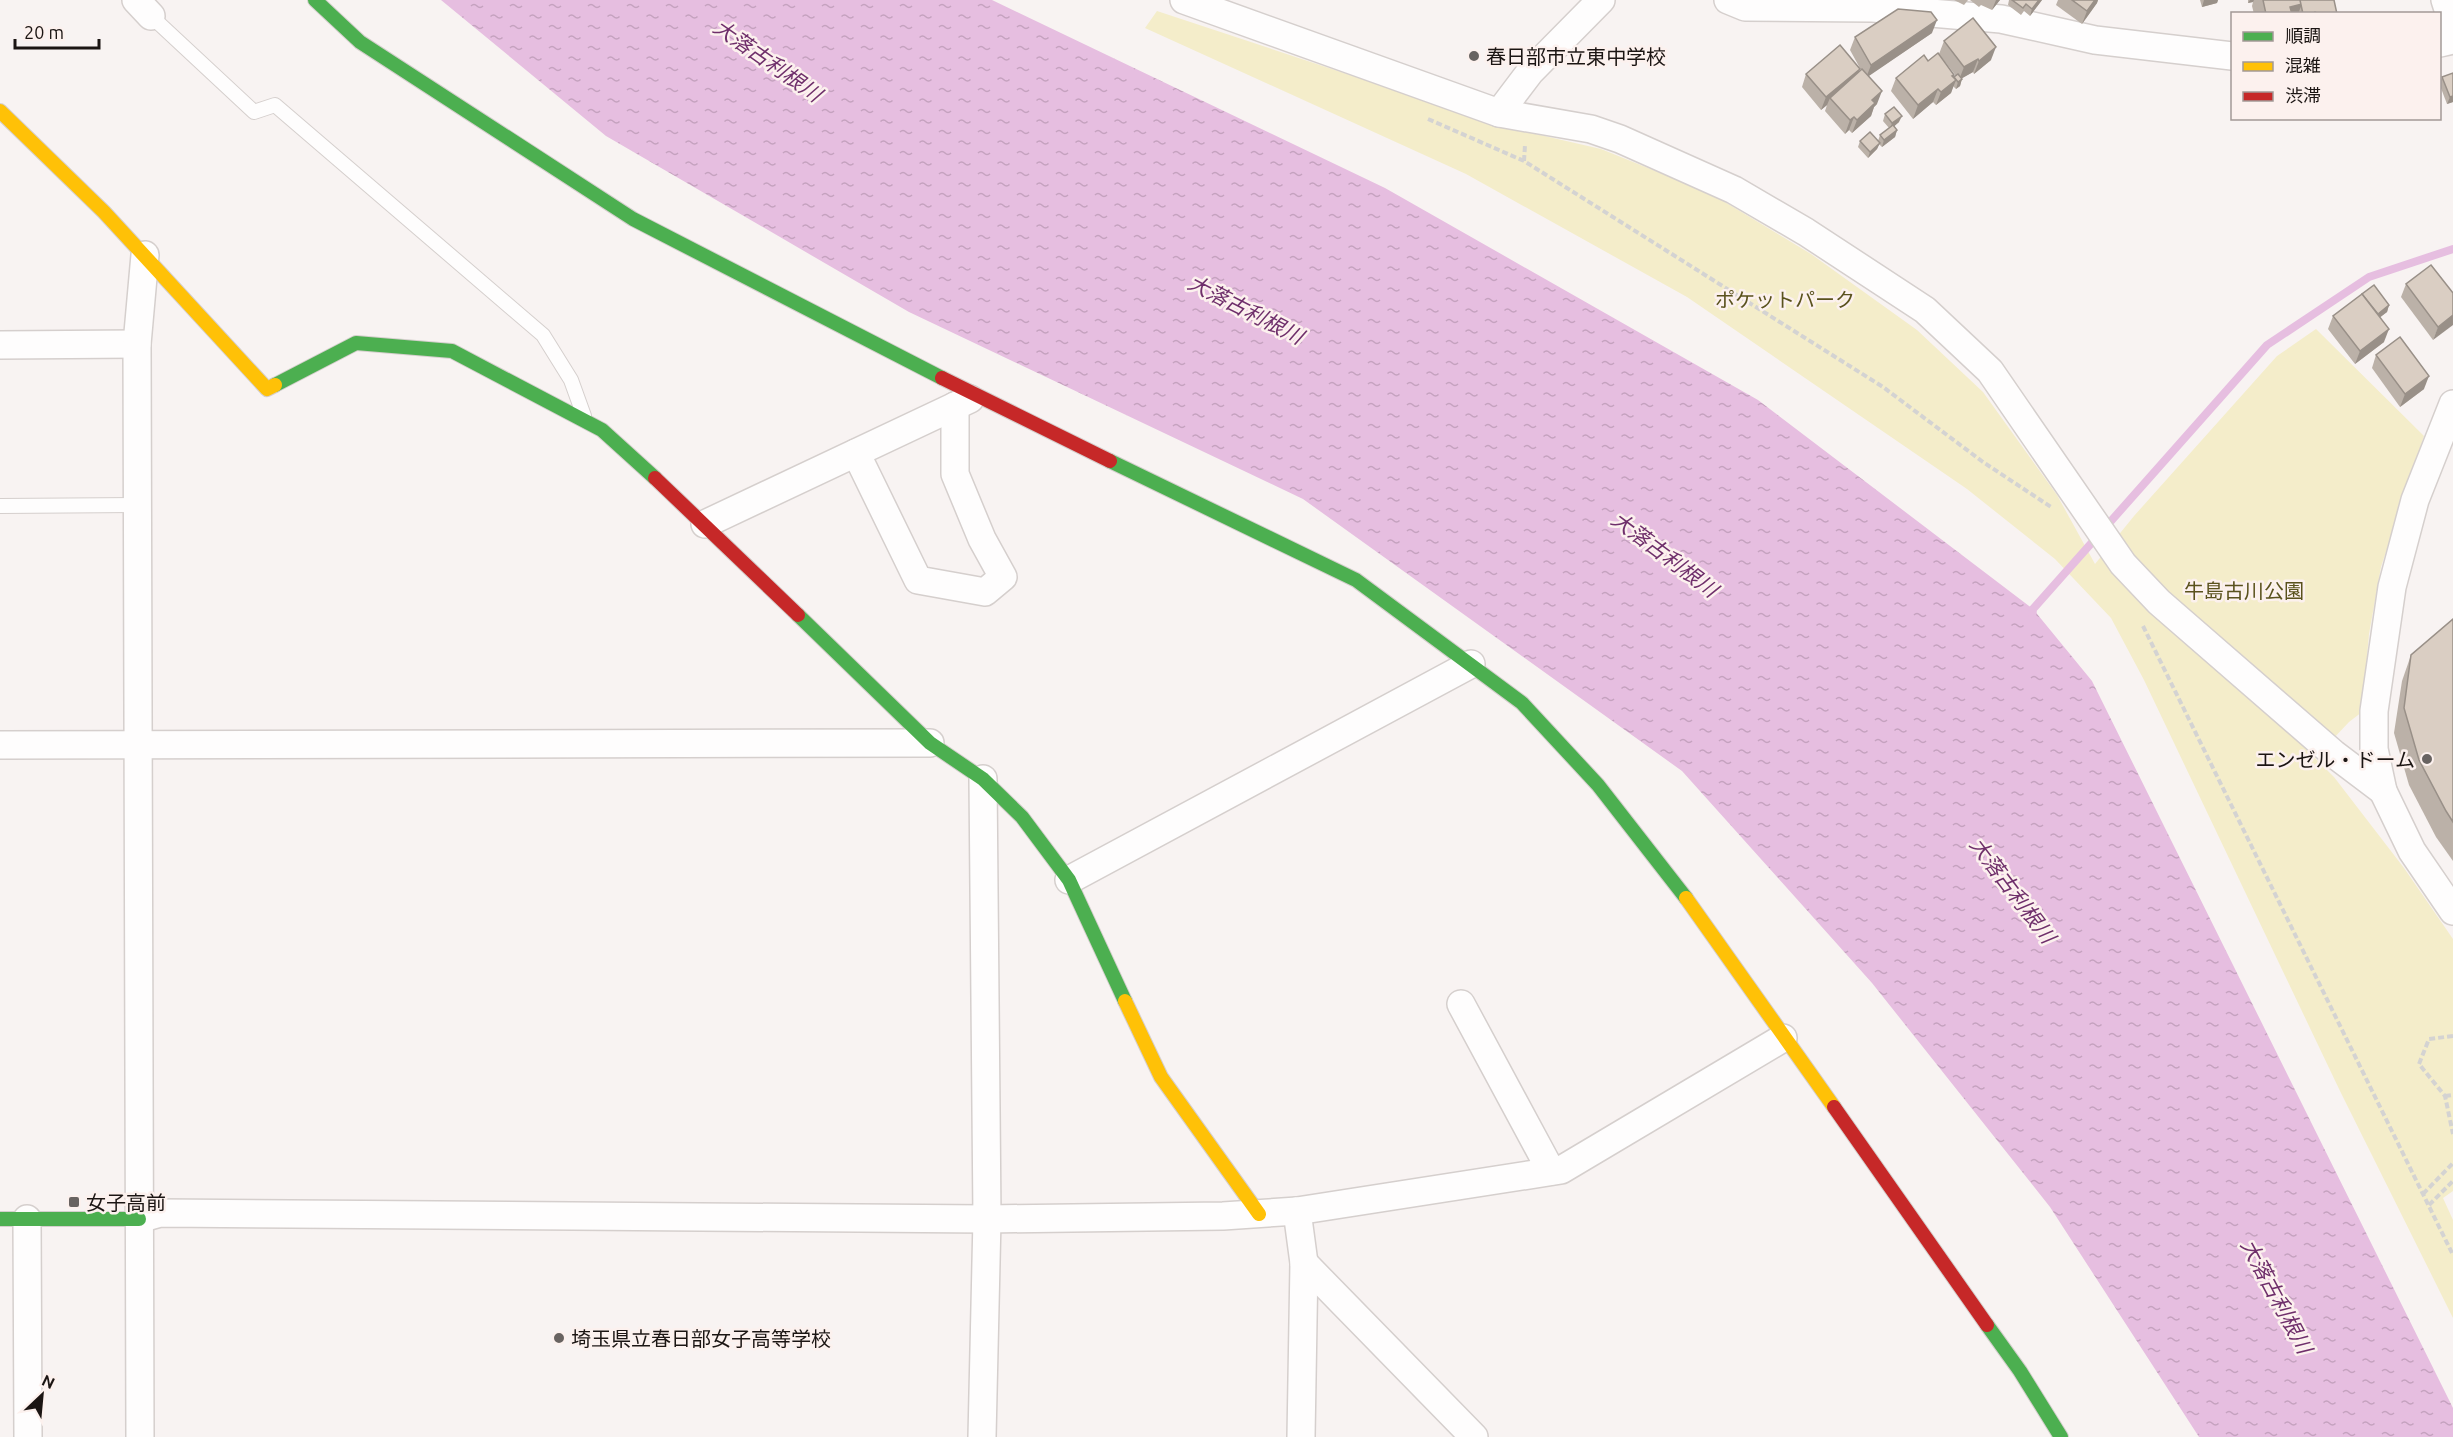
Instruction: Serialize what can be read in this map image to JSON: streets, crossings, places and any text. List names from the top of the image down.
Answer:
{
  "water": ["大落古利根川"],
  "parks": ["ポケットパーク", "牛島古川公園"],
  "places": {
    "other": ["春日部市立東中学校", "エンゼル・ドーム", "埼玉県立春日部女子高等学校"],
    "transit": ["女子高前"]
  },
  "legend": ["順調", "混雑", "渋滞"],
  "scale_bar": "20 m",
  "north": "top right"
}
